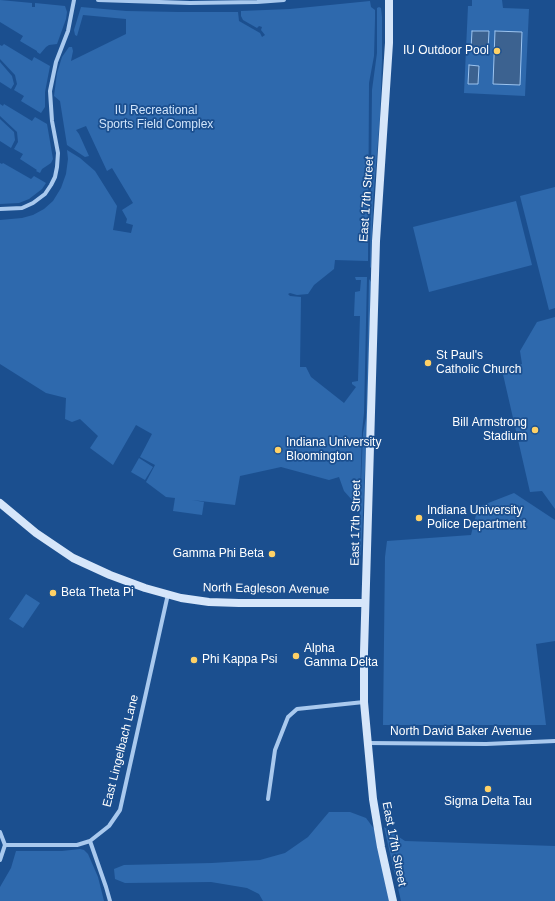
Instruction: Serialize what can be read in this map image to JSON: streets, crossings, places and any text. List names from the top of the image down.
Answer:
{
  "streets": {
    "main road": ["East 17th Street", "North Eagleson Avenue"],
    "street": ["North David Baker Avenue", "East Lingelbach Lane"]
  },
  "crossings": [
    ["East 17th Street", "North Eagleson Avenue"],
    ["East 17th Street", "North David Baker Avenue"],
    ["North Eagleson Avenue", "East Lingelbach Lane"]
  ],
  "parks": ["IU Recreational Sports Field Complex"],
  "places": [
    "IU Outdoor Pool",
    "St Paul's Catholic Church",
    "Bill Armstrong Stadium",
    "Indiana University Bloomington",
    "Indiana University Police Department",
    "Gamma Phi Beta",
    "Beta Theta Pi",
    "Alpha Gamma Delta",
    "Phi Kappa Psi",
    "Sigma Delta Tau"
  ]
}
